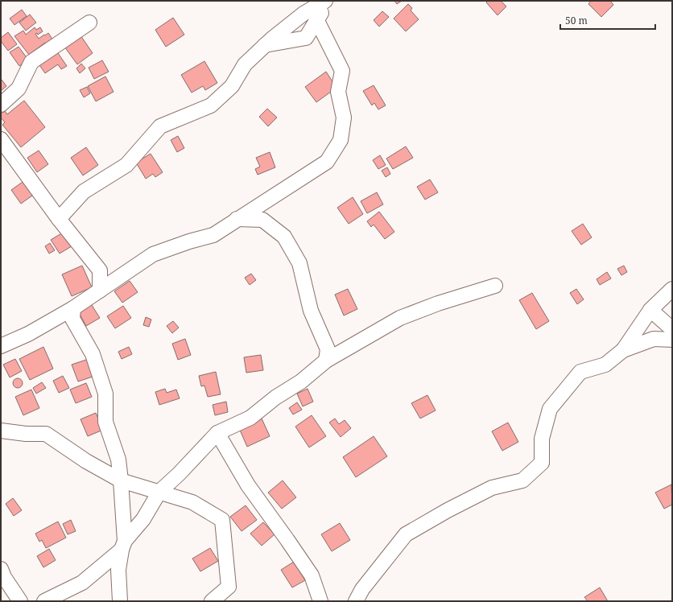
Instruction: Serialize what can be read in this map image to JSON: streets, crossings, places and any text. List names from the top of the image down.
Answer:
{
  "scale_bar": "50 m"
}
